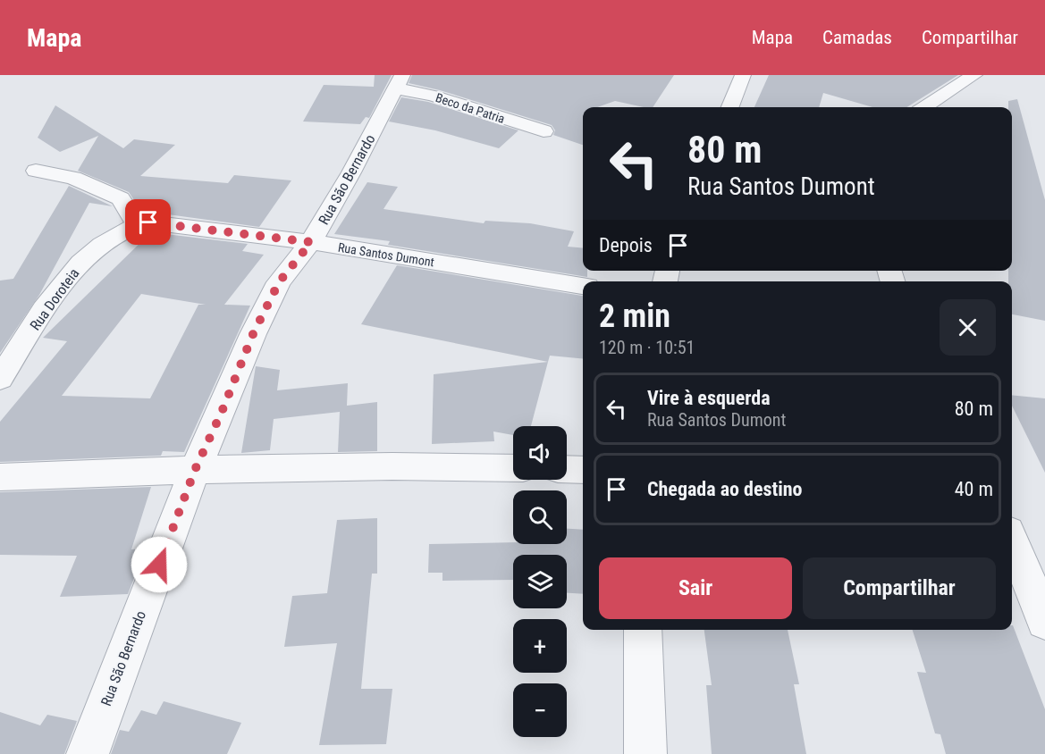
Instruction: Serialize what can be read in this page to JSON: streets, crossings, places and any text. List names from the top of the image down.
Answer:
{
  "streets": {
    "street": [
      "Beco da Patria",
      "Rua São Bernardo",
      "Rua Santos Dumont",
      "Rua Doroteia"
    ]
  },
  "crossings": [
    ["Beco da Patria", "Rua São Bernardo"],
    ["Rua São Bernardo", "Rua Santos Dumont"],
    ["Rua Santos Dumont", "Rua Doroteia"]
  ],
  "page": {
    "header": "Mapa",
    "nav": ["Mapa", "Camadas", "Compartilhar"],
    "turn": ["80 m", "Rua Santos Dumont"],
    "then": "Depois",
    "heading": ["2 min", "120 m · 10:51"],
    "list": [
      {
        "name": "Vire à esquerda",
        "note": "Rua Santos Dumont",
        "value": "80 m"
      },
      {
        "name": "Chegada ao destino",
        "value": "40 m"
      }
    ],
    "map_buttons": ["+", "−"],
    "buttons": ["Sair", "Compartilhar"]
  }
}
